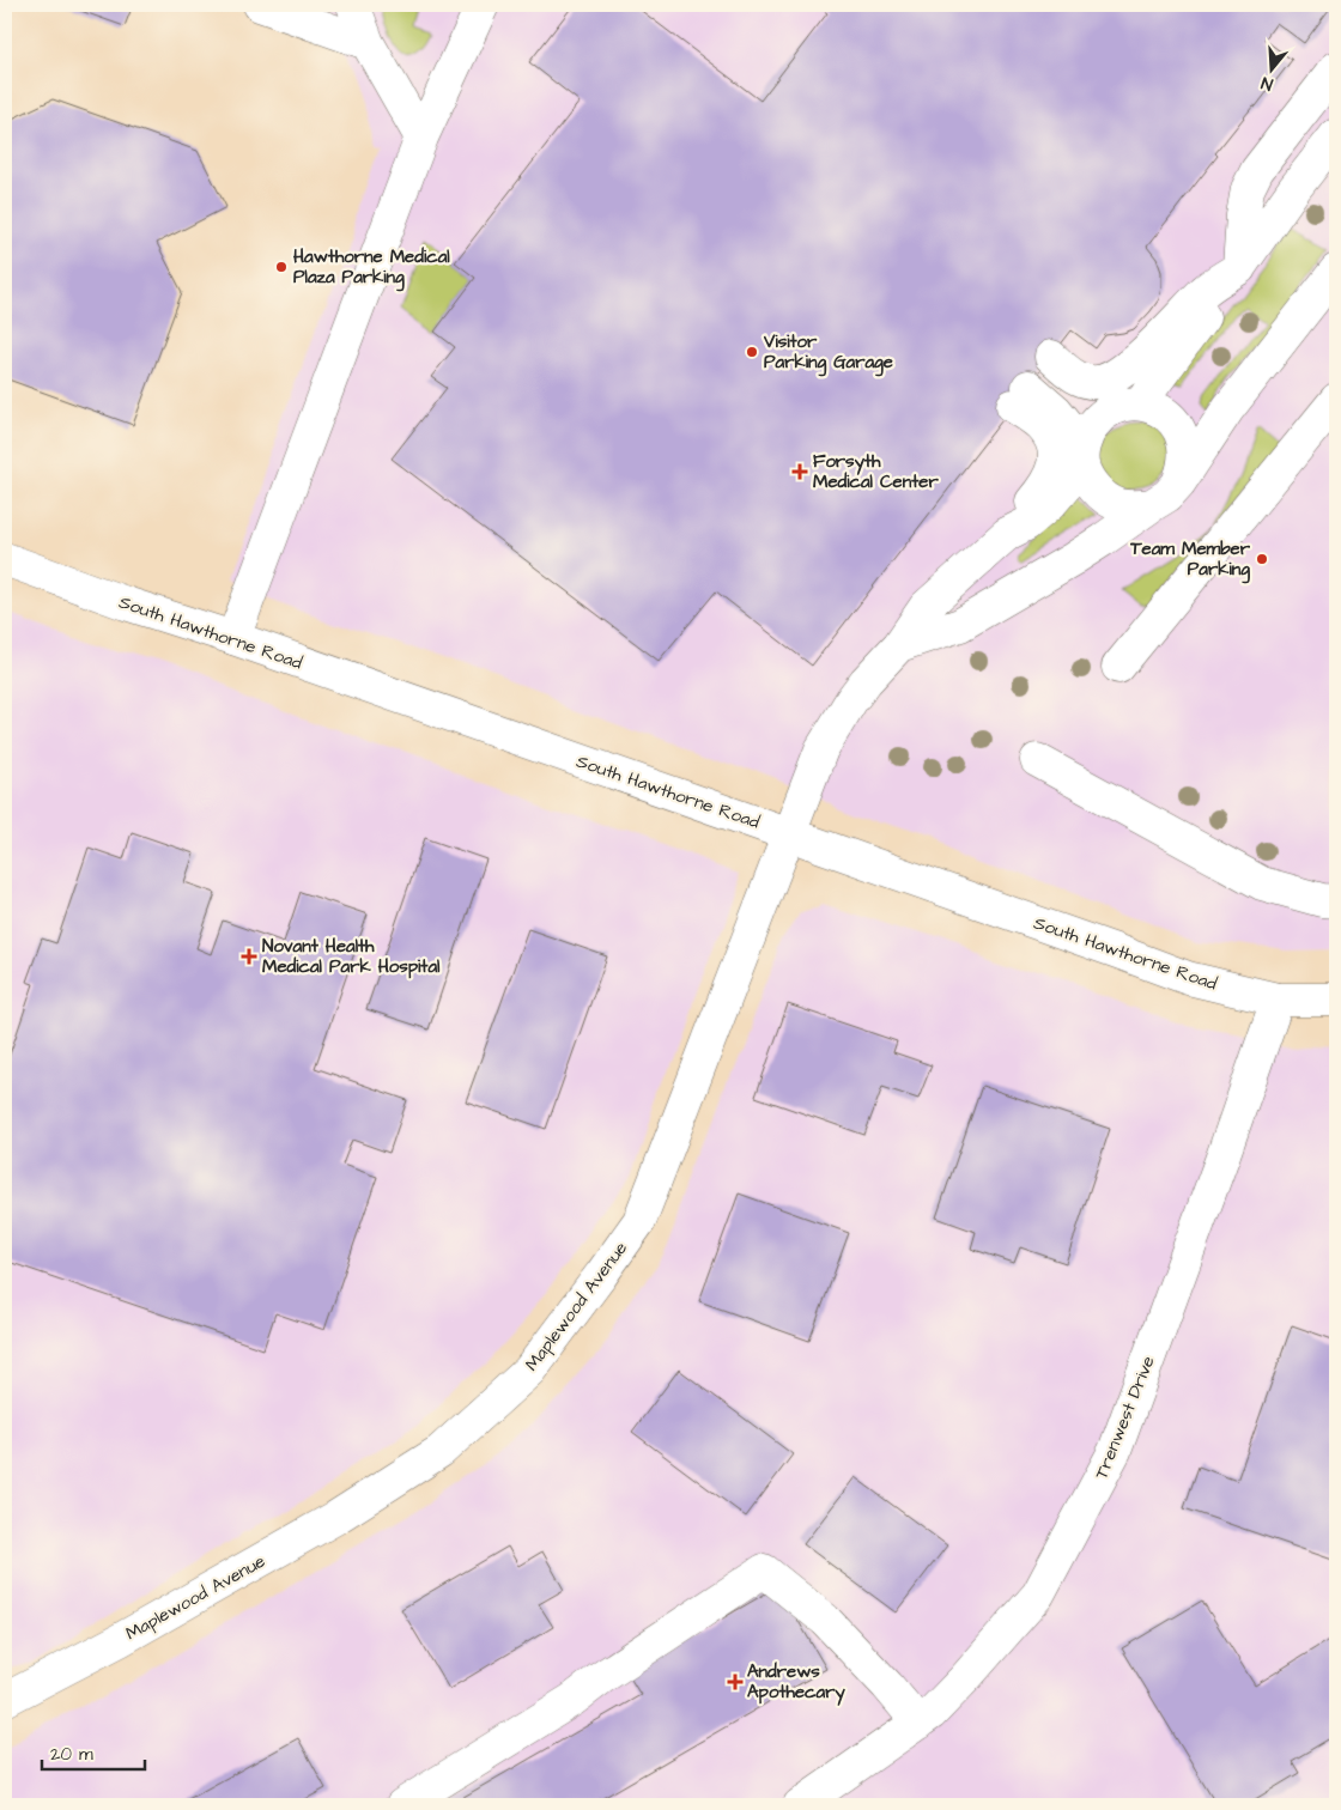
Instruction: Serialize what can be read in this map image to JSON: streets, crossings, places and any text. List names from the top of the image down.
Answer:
{
  "streets": {
    "street": ["South Hawthorne Road", "Maplewood Avenue", "Trenwest Drive"]
  },
  "crossings": [
    ["South Hawthorne Road", "Maplewood Avenue"],
    ["South Hawthorne Road", "Trenwest Drive"]
  ],
  "places": {
    "other": ["Hawthorne Medical Plaza Parking", "Visitor Parking Garage", "Team Member Parking"],
    "health": ["Forsyth Medical Center", "Novant Health Medical Park Hospital", "Andrews Apothecary"]
  },
  "scale_bar": "20 m",
  "north": "bottom"
}
